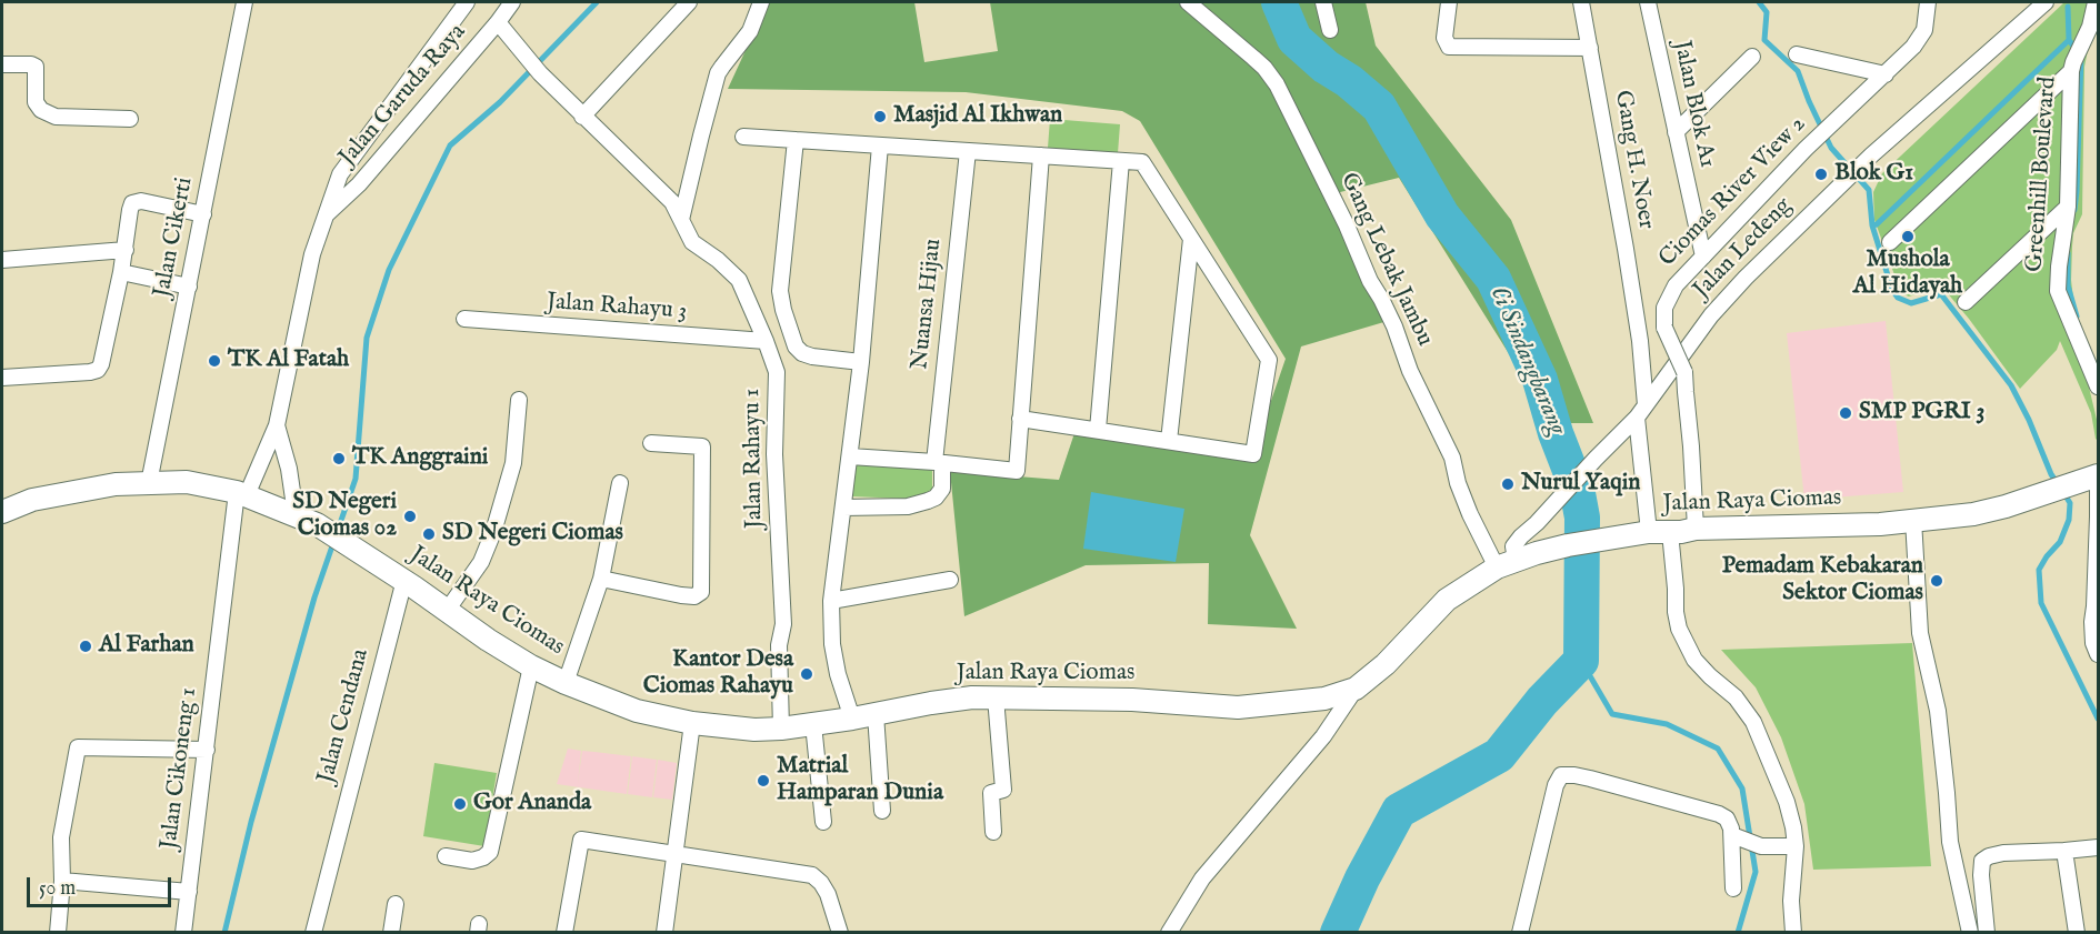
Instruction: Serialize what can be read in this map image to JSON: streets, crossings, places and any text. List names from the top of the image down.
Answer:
{
  "streets": {
    "main road": ["Jalan Raya Ciomas"],
    "street": [
      "Jalan Garuda Raya",
      "Jalan Blok A1",
      "Gang H. Noer",
      "Greenhill Boulevard",
      "Ciomas River View 2",
      "Jalan Cikerti",
      "Jalan Ledeng",
      "Gang Lebak Jambu",
      "Nuansa Hijau",
      "Jalan Rahayu 3",
      "Jalan Rahayu 1",
      "Jalan Cendana",
      "Jalan Cikoneng 1"
    ]
  },
  "crossings": [
    ["Jalan Garuda Raya", "Jalan Rahayu 1"],
    ["Jalan Garuda Raya", "Jalan Raya Ciomas"],
    ["Jalan Garuda Raya", "Jalan Cikoneng 1"],
    ["Jalan Blok A1", "Ciomas River View 2"],
    ["Gang H. Noer", "Jalan Ledeng"],
    ["Gang H. Noer", "Jalan Raya Ciomas"],
    ["Ciomas River View 2", "Jalan Raya Ciomas"],
    ["Jalan Cikerti", "Jalan Raya Ciomas"],
    ["Jalan Ledeng", "Gang Lebak Jambu"],
    ["Jalan Ledeng", "Jalan Raya Ciomas"],
    ["Gang Lebak Jambu", "Jalan Raya Ciomas"],
    ["Jalan Rahayu 3", "Jalan Rahayu 1"],
    ["Jalan Rahayu 1", "Jalan Raya Ciomas"],
    ["Jalan Raya Ciomas", "Jalan Cendana"],
    ["Jalan Raya Ciomas", "Jalan Cikoneng 1"]
  ],
  "water": ["Ci Sindangbarang"],
  "places": [
    "Masjid Al Ikhwan",
    "Blok G1",
    "Mushola Al Hidayah",
    "TK Al Fatah",
    "SMP PGRI 3",
    "TK Anggraini",
    "Nurul Yaqin",
    "SD Negeri Ciomas 02",
    "SD Negeri Ciomas",
    "Pemadam Kebakaran Sektor Ciomas",
    "Al Farhan",
    "Kantor Desa Ciomas Rahayu",
    "Matrial Hamparan Dunia",
    "Gor Ananda"
  ],
  "scale_bar": "50 m"
}
